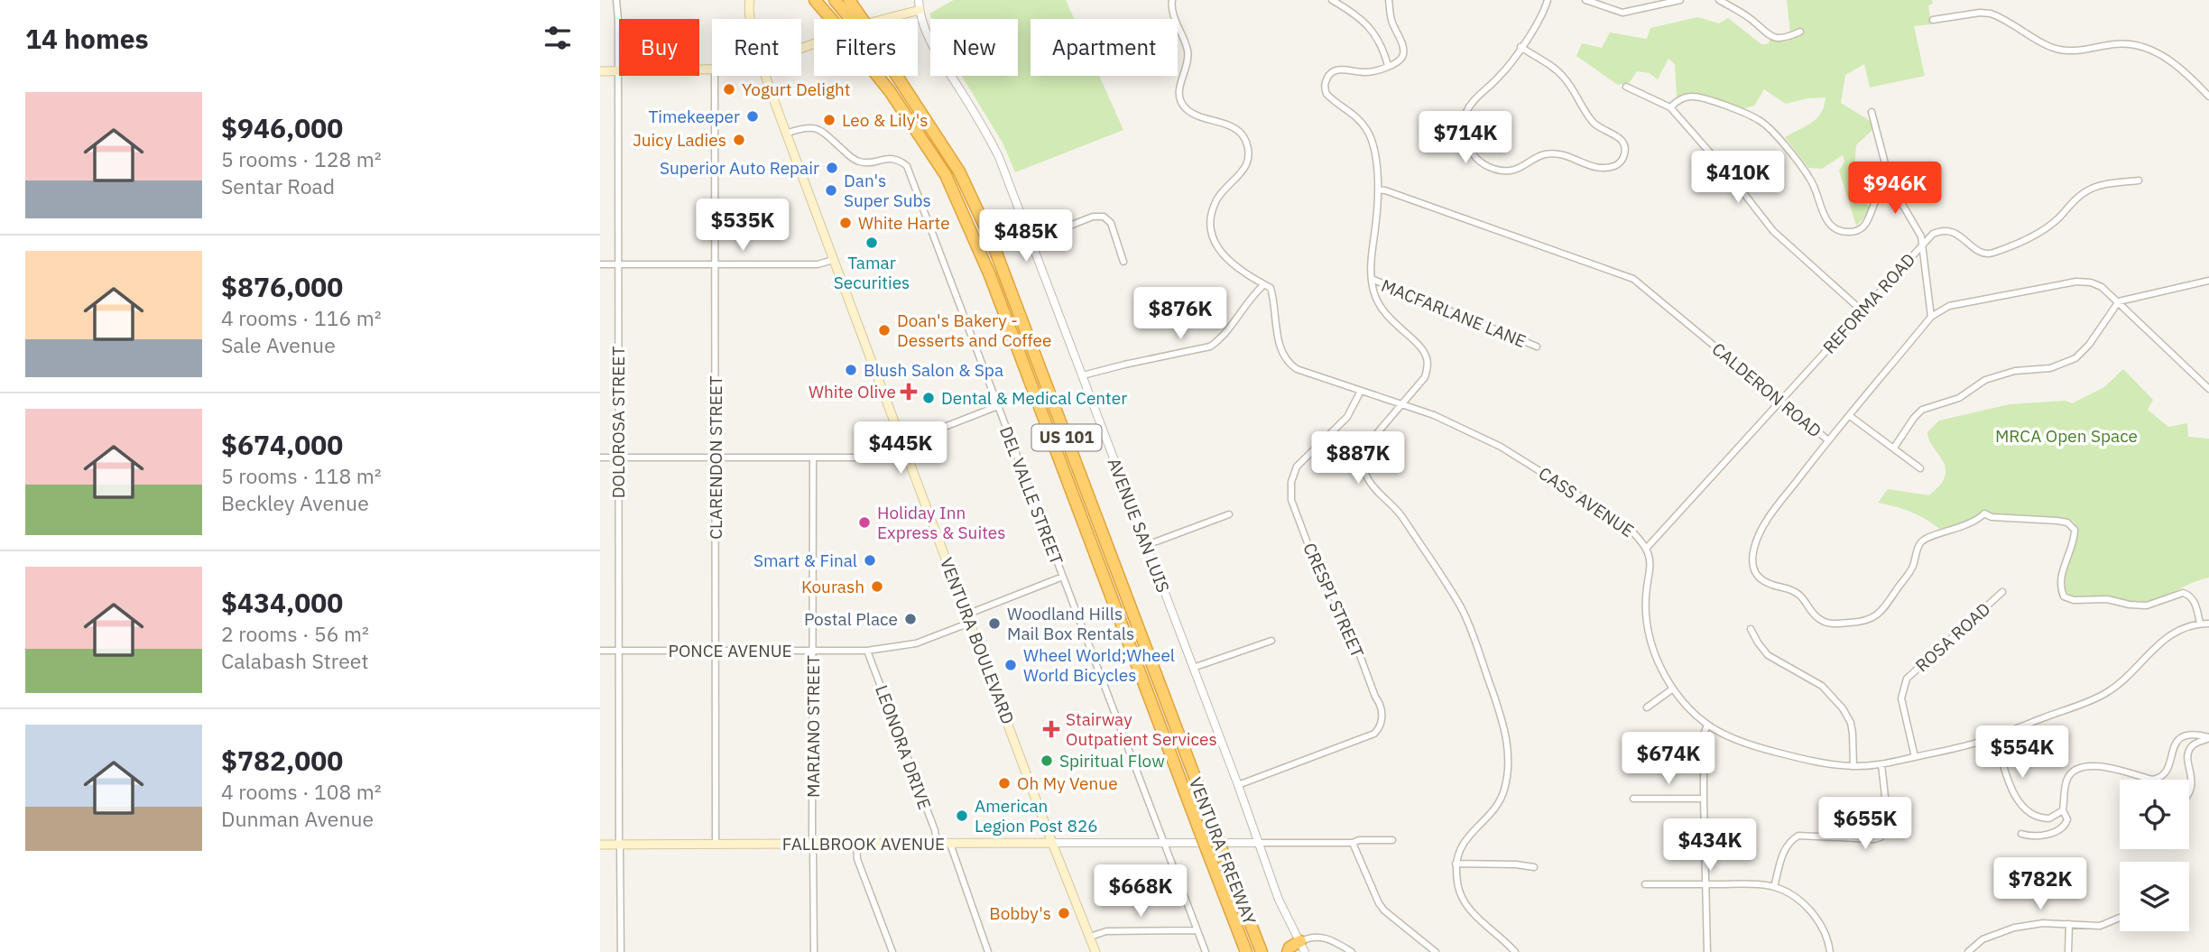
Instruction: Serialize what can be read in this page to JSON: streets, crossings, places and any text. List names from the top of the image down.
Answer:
{
  "streets": {
    "highway": ["US 101", "VENTURA FREEWAY"],
    "main road": ["VENTURA BOULEVARD", "FALLBROOK AVENUE"],
    "street": [
      "REFORMA ROAD",
      "MACFARLANE LANE",
      "CALDERON ROAD",
      "DOLOROSA STREET",
      "CLARENDON STREET",
      "DEL VALLE STREET",
      "CASS AVENUE",
      "AVENUE SAN LUIS",
      "CRESPI STREET",
      "ROSA ROAD",
      "PONCE AVENUE",
      "MARIANO STREET",
      "LEONORA DRIVE"
    ]
  },
  "crossings": [
    ["REFORMA ROAD", "CALDERON ROAD"],
    ["REFORMA ROAD", "CASS AVENUE"],
    ["CALDERON ROAD", "CASS AVENUE"],
    ["DOLOROSA STREET", "PONCE AVENUE"],
    ["DOLOROSA STREET", "FALLBROOK AVENUE"],
    ["CLARENDON STREET", "PONCE AVENUE"],
    ["CLARENDON STREET", "FALLBROOK AVENUE"],
    ["DEL VALLE STREET", "VENTURA BOULEVARD"],
    ["DEL VALLE STREET", "PONCE AVENUE"],
    ["DEL VALLE STREET", "FALLBROOK AVENUE"],
    ["CASS AVENUE", "CRESPI STREET"],
    ["CASS AVENUE", "ROSA ROAD"],
    ["AVENUE SAN LUIS", "CRESPI STREET"],
    ["AVENUE SAN LUIS", "FALLBROOK AVENUE"],
    ["VENTURA BOULEVARD", "PONCE AVENUE"],
    ["VENTURA BOULEVARD", "FALLBROOK AVENUE"],
    ["PONCE AVENUE", "MARIANO STREET"],
    ["PONCE AVENUE", "LEONORA DRIVE"],
    ["MARIANO STREET", "FALLBROOK AVENUE"],
    ["LEONORA DRIVE", "FALLBROOK AVENUE"]
  ],
  "parks": ["MRCA Open Space"],
  "places": {
    "other": [
      "Yogurt Delight",
      "Timekeeper",
      "Leo & Lily's",
      "Juicy Ladies",
      "Superior Auto Repair",
      "Dan's Super Subs",
      "White Harte",
      "Tamar Securities",
      "Doan's Bakery - Desserts and Coffee",
      "Blush Salon & Spa",
      "Dental & Medical Center",
      "Holiday Inn Express & Suites",
      "Smart & Final",
      "Kourash",
      "Postal Place",
      "Woodland Hills Mail Box Rentals",
      "Wheel World;Wheel World Bicycles",
      "Spiritual Flow",
      "Oh My Venue",
      "American Legion Post 826",
      "Bobby's"
    ],
    "health": ["White Olive", "Stairway Outpatient Services"]
  },
  "page": {
    "heading": "14 homes",
    "chip": [
      "Buy",
      "Rent",
      "Filters",
      "New",
      "Apartment"
    ],
    "list": [
      {
        "name": "$946,000",
        "note": "5 rooms · 128 m² · Sentar Road"
      },
      {
        "name": "$876,000",
        "note": "4 rooms · 116 m² · Sale Avenue"
      },
      {
        "name": "$674,000",
        "note": "5 rooms · 118 m² · Beckley Avenue"
      },
      {
        "name": "$434,000",
        "note": "2 rooms · 56 m² · Calabash Street"
      },
      {
        "name": "$782,000",
        "note": "4 rooms · 108 m² · Dunman Avenue"
      }
    ],
    "price": [
      "$714K",
      "$410K",
      "$946K",
      "$535K",
      "$485K",
      "$876K",
      "$445K",
      "$887K",
      "$554K",
      "$674K",
      "$655K",
      "$434K",
      "$782K",
      "$668K"
    ]
  }
}
